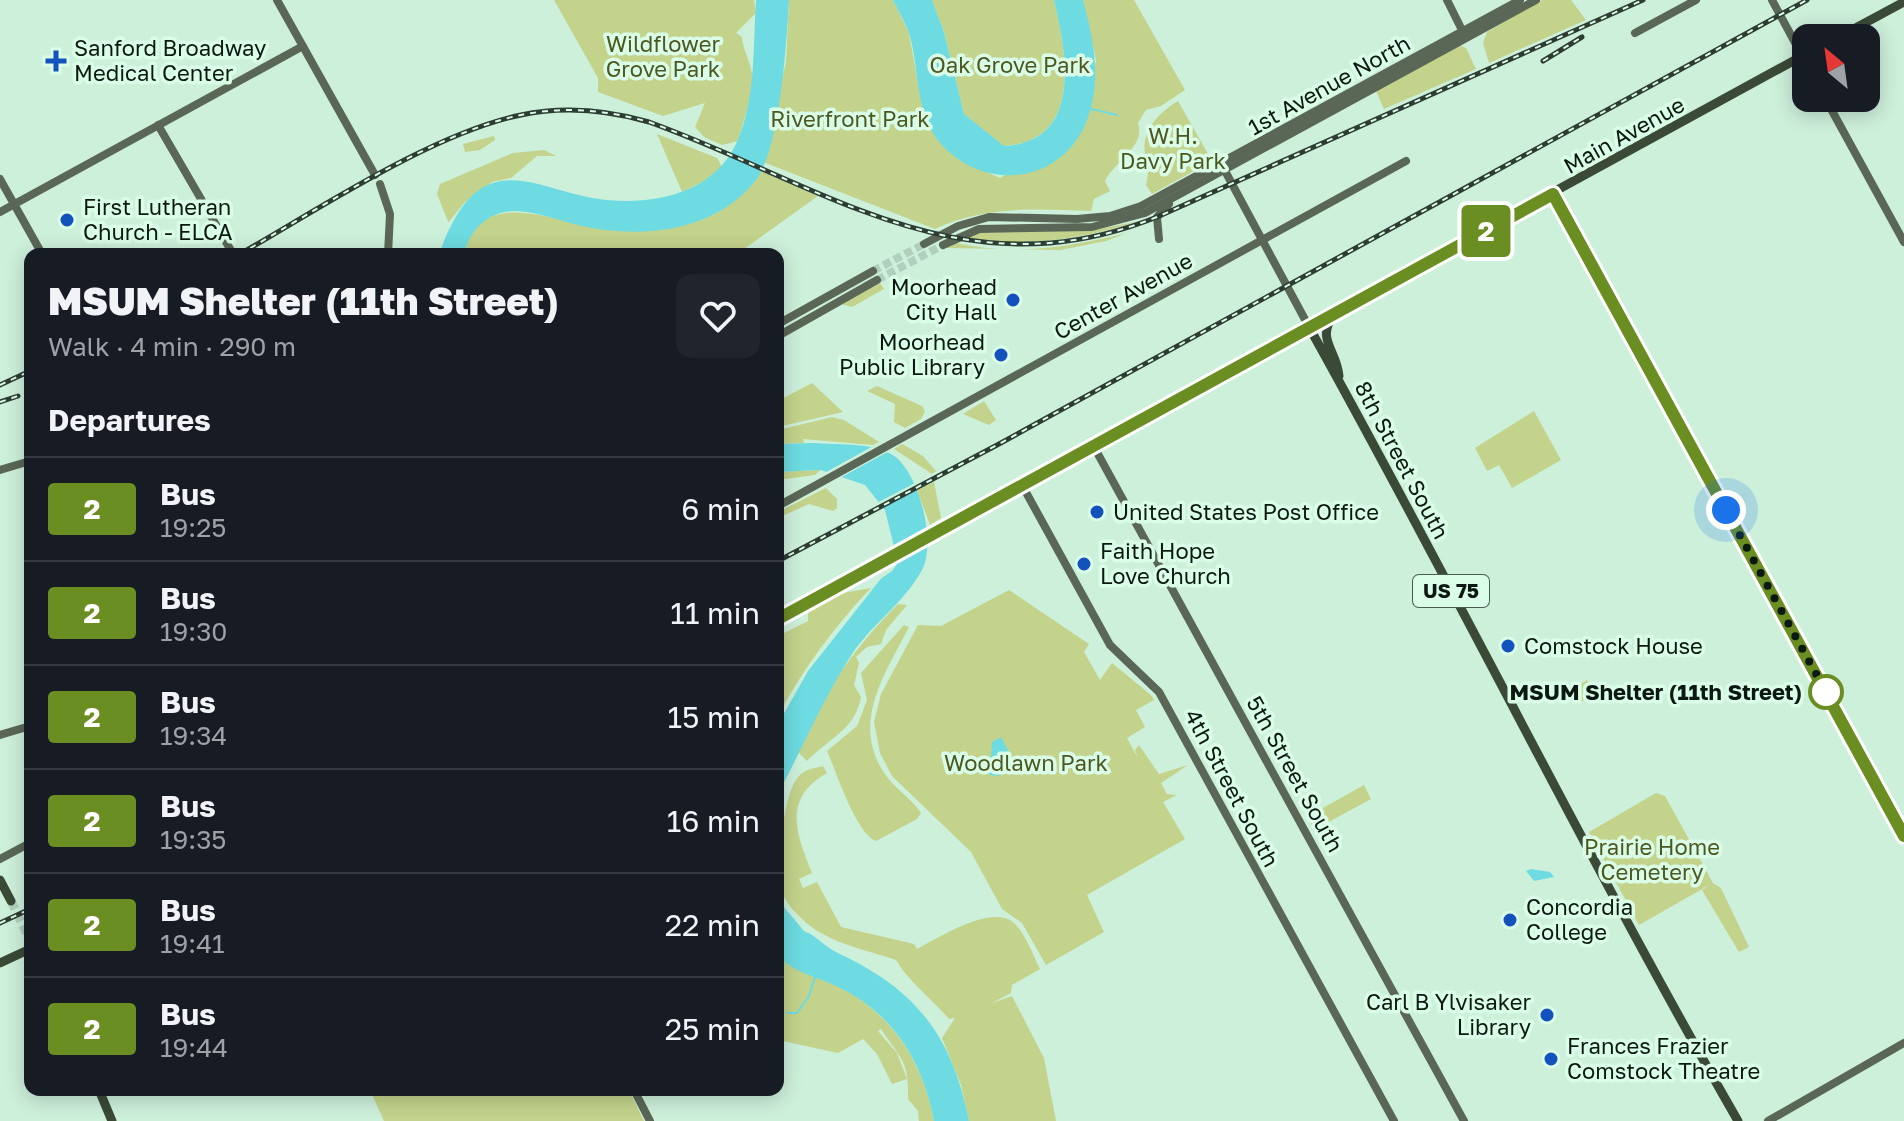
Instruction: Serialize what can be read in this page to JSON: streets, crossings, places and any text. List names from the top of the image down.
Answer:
{
  "streets": {
    "main road": ["Main Avenue", "8th Street South", "US 75"],
    "street": [
      "1st Avenue North",
      "Center Avenue",
      "5th Street South",
      "4th Street South"
    ]
  },
  "crossings": [
    ["1st Avenue North", "8th Street South"],
    ["Main Avenue", "8th Street South"],
    ["Main Avenue", "5th Street South"],
    ["Main Avenue", "4th Street South"],
    ["Center Avenue", "8th Street South"]
  ],
  "parks": [
    "Wildflower Grove Park",
    "Oak Grove Park",
    "Riverfront Park",
    "W.H. Davy Park",
    "Woodlawn Park",
    "Prairie Home Cemetery"
  ],
  "places": {
    "health": ["Sanford Broadway Medical Center"],
    "other": [
      "First Lutheran Church - ELCA",
      "Moorhead City Hall",
      "Moorhead Public Library",
      "United States Post Office",
      "Faith Hope Love Church",
      "Comstock House",
      "MSUM Shelter (11th Street)",
      "Concordia College",
      "Carl B Ylvisaker Library",
      "Frances Frazier Comstock Theatre"
    ]
  },
  "lines": ["bus line 2"],
  "north": "top left",
  "page": {
    "on_map": "2",
    "heading": [
      ["MSUM Shelter (11th Street)", "Walk · 4 min · 290 m"],
      "Departures"
    ],
    "list": [
      {
        "mark": "2",
        "name": "Bus",
        "note": "19:25",
        "value": "6 min"
      },
      {
        "mark": "2",
        "name": "Bus",
        "note": "19:30",
        "value": "11 min"
      },
      {
        "mark": "2",
        "name": "Bus",
        "note": "19:34",
        "value": "15 min"
      },
      {
        "mark": "2",
        "name": "Bus",
        "note": "19:35",
        "value": "16 min"
      },
      {
        "mark": "2",
        "name": "Bus",
        "note": "19:41",
        "value": "22 min"
      },
      {
        "mark": "2",
        "name": "Bus",
        "note": "19:44",
        "value": "25 min"
      }
    ]
  }
}
